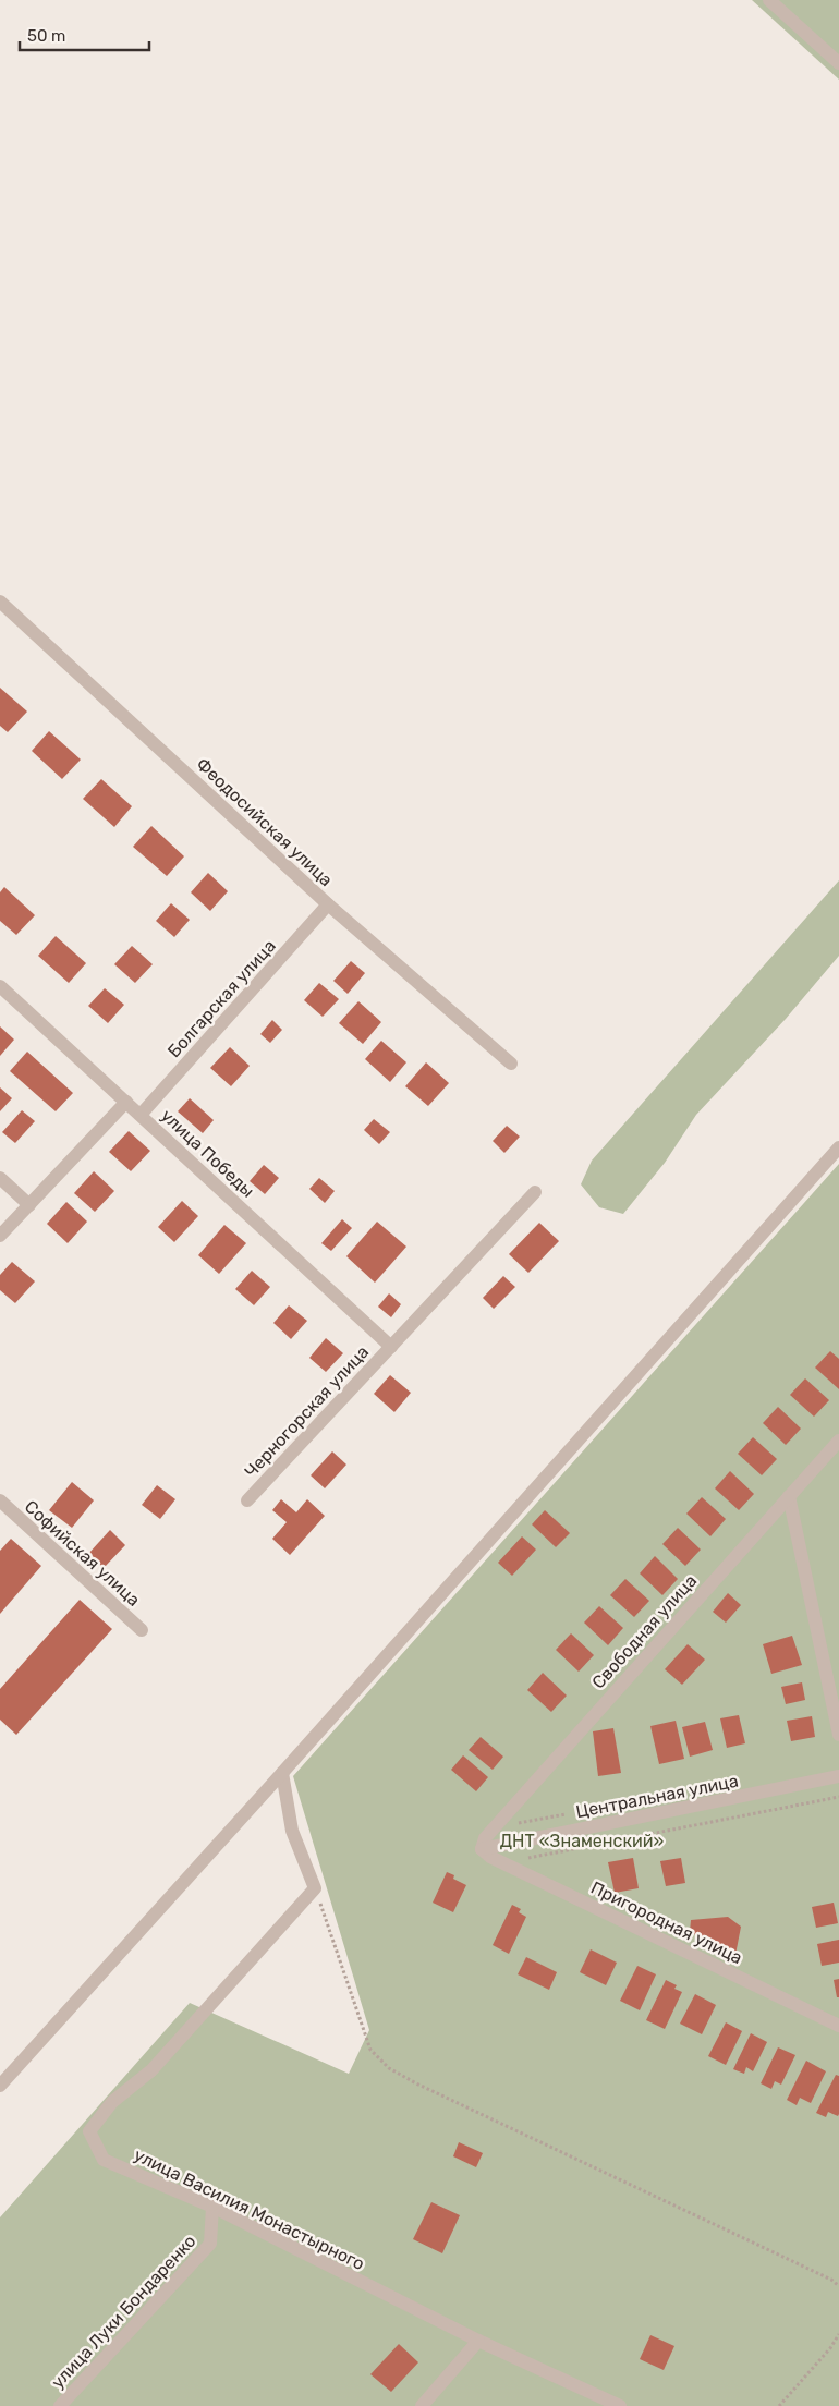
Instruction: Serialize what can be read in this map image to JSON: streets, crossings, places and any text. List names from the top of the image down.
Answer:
{
  "streets": {
    "street": [
      "Феодосийская улица",
      "Болгарская улица",
      "улица Победы",
      "Черногорская улица",
      "Софийская улица",
      "Свободная улица",
      "Центральная улица",
      "Пригородная улица",
      "улица Василия Монастырного",
      "улица Луки Бондаренко"
    ]
  },
  "crossings": [
    ["Феодосийская улица", "Болгарская улица"],
    ["Болгарская улица", "улица Победы"],
    ["улица Победы", "Черногорская улица"],
    ["Свободная улица", "Центральная улица"],
    ["Свободная улица", "Пригородная улица"],
    ["Центральная улица", "Пригородная улица"],
    ["улица Василия Монастырного", "улица Луки Бондаренко"]
  ],
  "parks": ["ДНТ «Знаменский»"],
  "scale_bar": "50 m"
}
